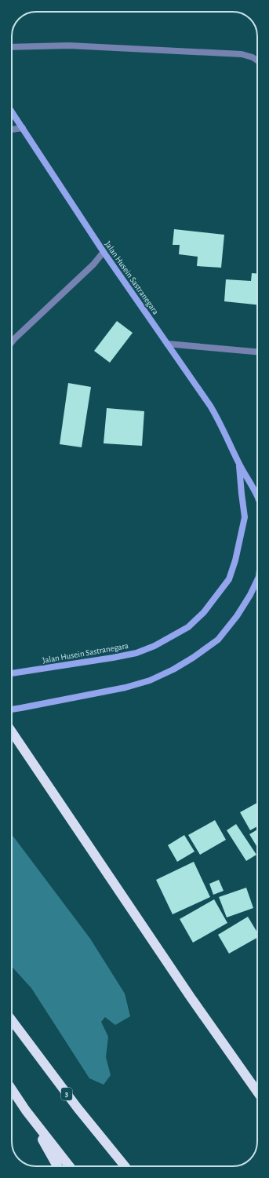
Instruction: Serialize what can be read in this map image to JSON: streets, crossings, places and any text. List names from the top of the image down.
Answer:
{
  "streets": {
    "highway": ["3"],
    "main road": ["Jalan Husein Sastranegara"]
  }
}
